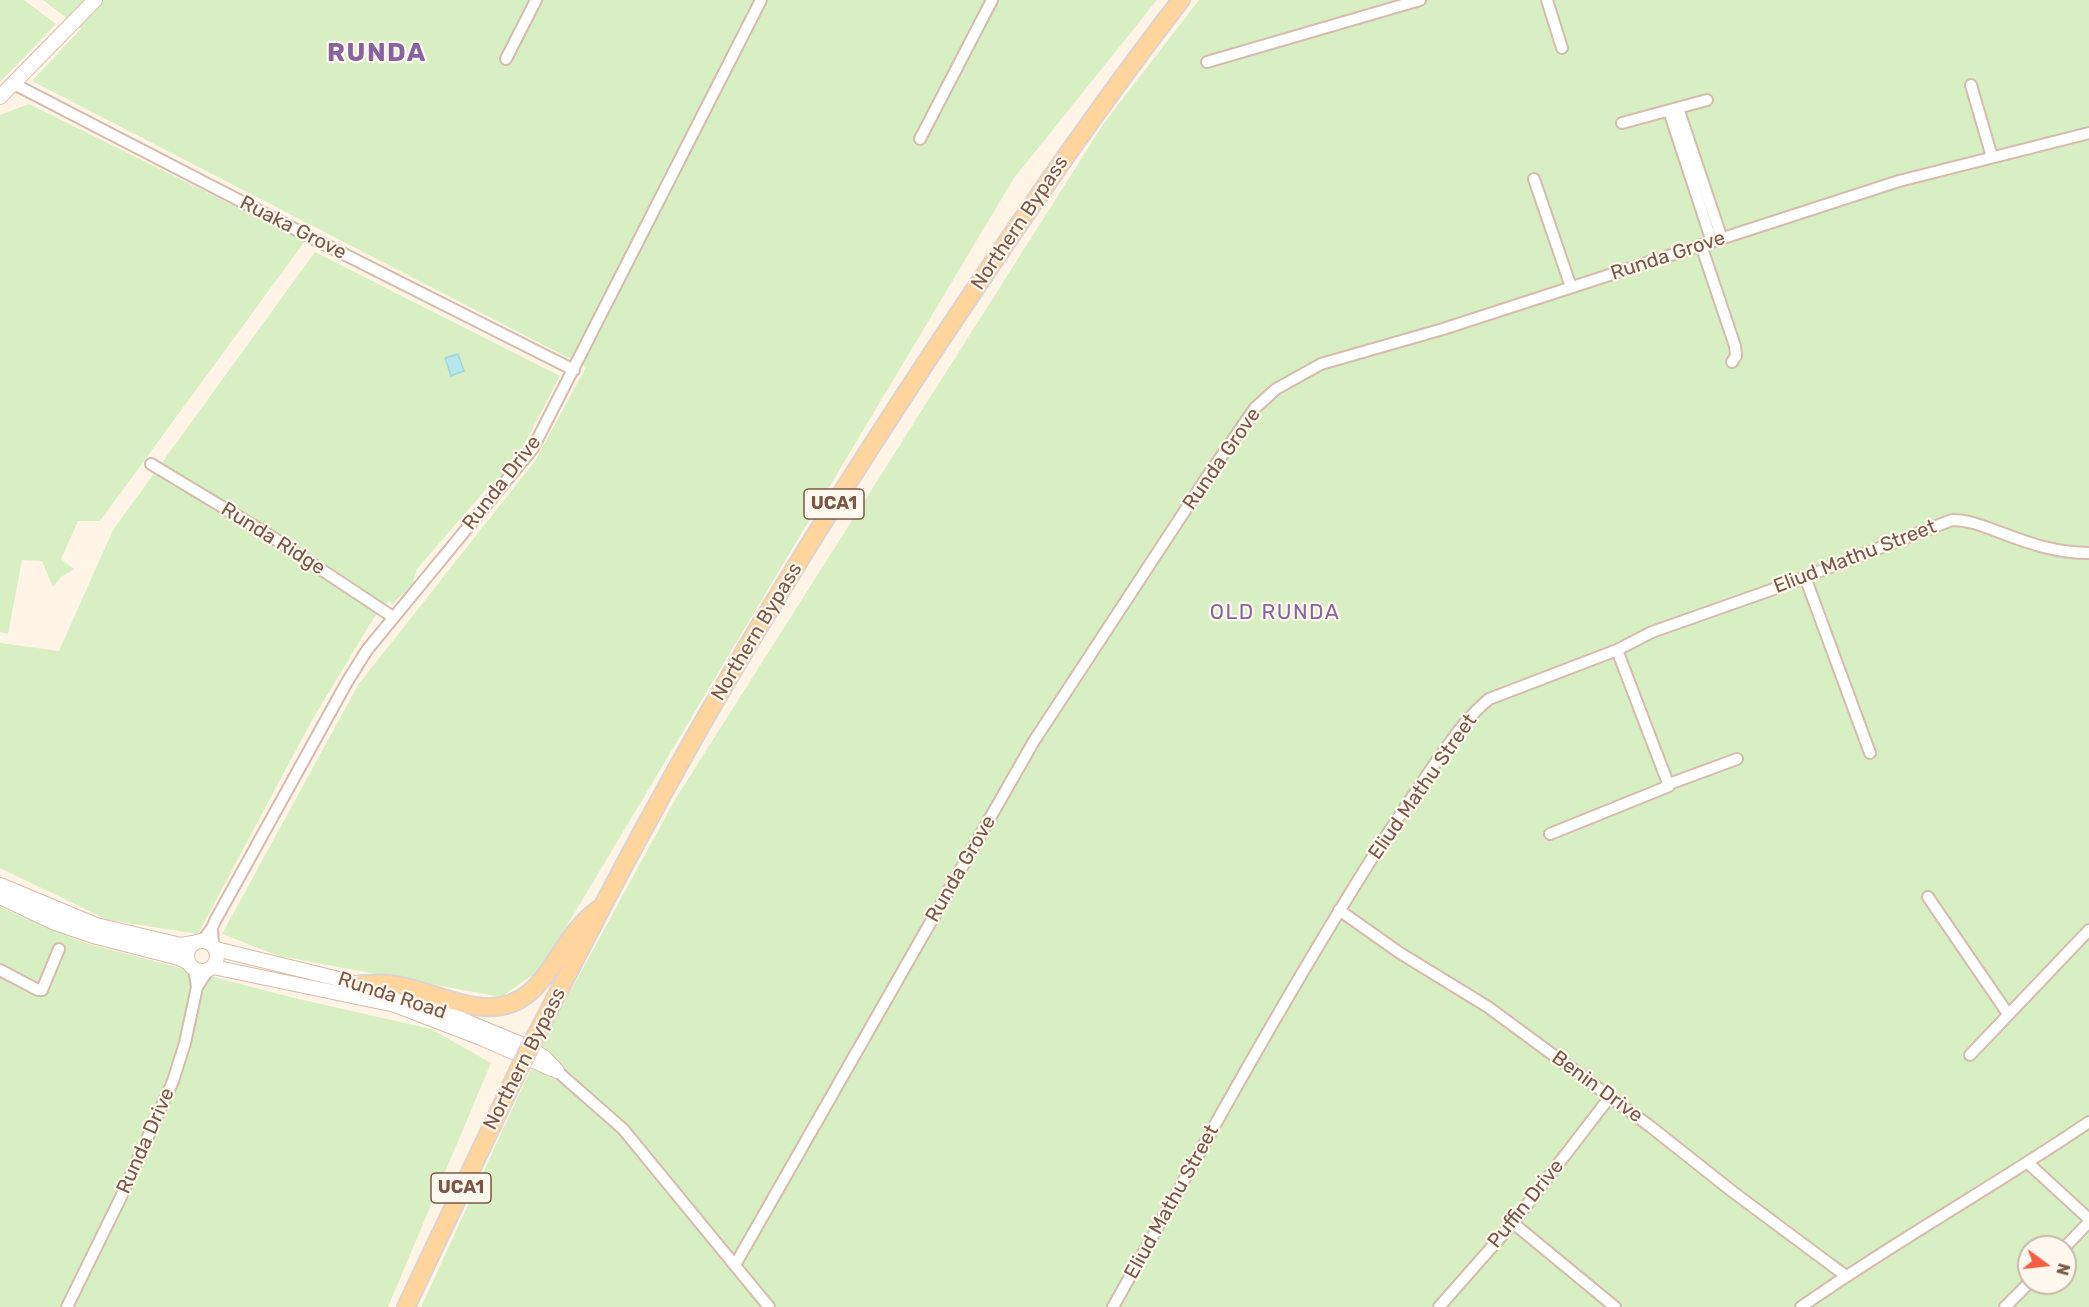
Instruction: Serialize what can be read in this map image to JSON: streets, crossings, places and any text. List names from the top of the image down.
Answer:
{
  "streets": {
    "main road": ["Northern Bypass", "UCA1"],
    "street": [
      "Ruaka Grove",
      "Runda Grove",
      "Runda Drive",
      "Runda Ridge",
      "Eliud Mathu Street",
      "Runda Road",
      "Benin Drive",
      "Puffin Drive"
    ]
  },
  "crossings": [
    ["Ruaka Grove", "Runda Drive"],
    ["Runda Grove", "Runda Road"],
    ["Runda Drive", "Runda Ridge"],
    ["Runda Drive", "Runda Road"],
    ["Eliud Mathu Street", "Benin Drive"],
    ["Benin Drive", "Puffin Drive"]
  ],
  "districts": ["RUNDA", "OLD RUNDA"],
  "north": "right"
}
